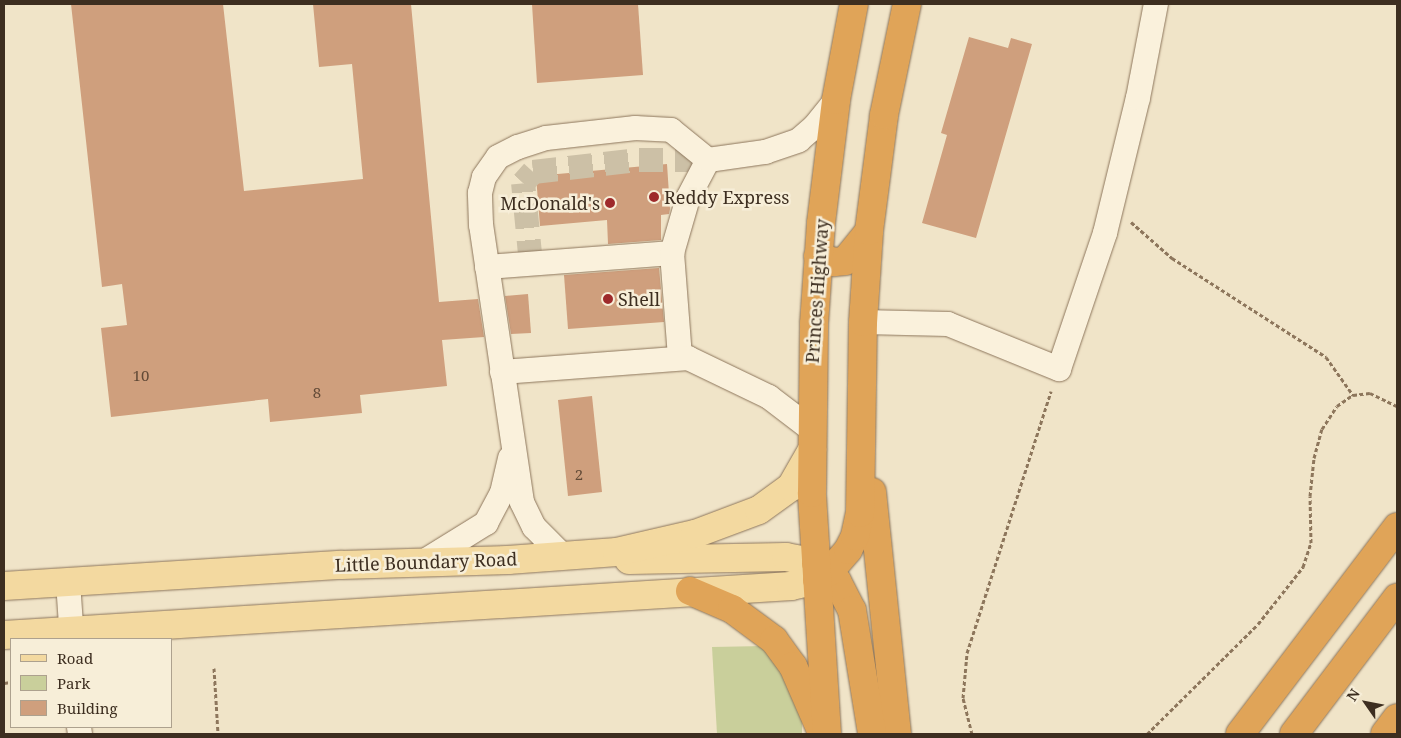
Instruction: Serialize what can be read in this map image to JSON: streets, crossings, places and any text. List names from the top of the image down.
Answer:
{
  "streets": {
    "highway": ["Princes Highway"],
    "main road": ["Little Boundary Road"]
  },
  "crossings": [
    ["Princes Highway", "Little Boundary Road"]
  ],
  "places": ["Reddy Express", "McDonald's", "Shell"],
  "house_numbers": ["10", "8", "2"],
  "legend": ["Road", "Park", "Building"],
  "north": "top left"
}
